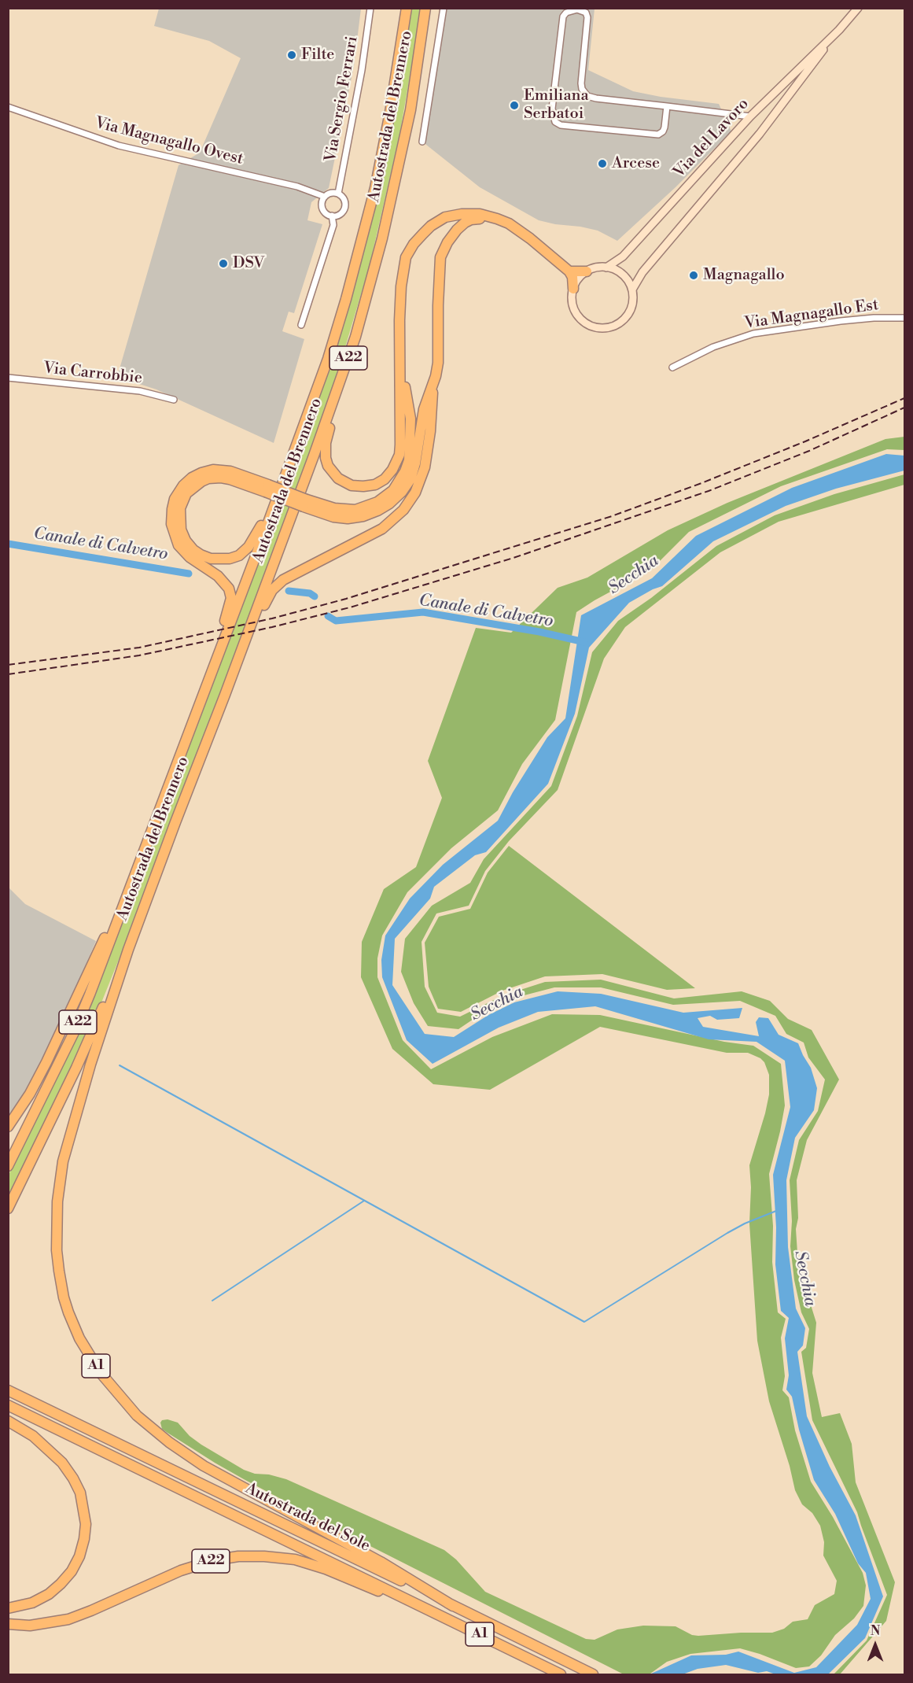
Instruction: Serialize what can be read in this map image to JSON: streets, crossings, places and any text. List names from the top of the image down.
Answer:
{
  "streets": {
    "highway": [
      "Autostrada del Brennero",
      "A22",
      "A1",
      "Autostrada del Sole"
    ],
    "main road": ["Via del Lavoro"],
    "street": [
      "Via Sergio Ferrari",
      "Via Magnagallo Ovest",
      "Via Magnagallo Est",
      "Via Carrobbie"
    ]
  },
  "crossings": [
    ["Via Sergio Ferrari", "Via Magnagallo Ovest"],
    ["Autostrada del Brennero", "A22"],
    ["Autostrada del Brennero", "A1"],
    ["A22", "Autostrada del Sole"],
    ["A1", "Autostrada del Sole"]
  ],
  "water": ["Canale di Calvetro", "Secchia"],
  "places": [
    "Filte",
    "Emiliana Serbatoi",
    "Arcese",
    "DSV",
    "Magnagallo"
  ],
  "north": "top"
}
